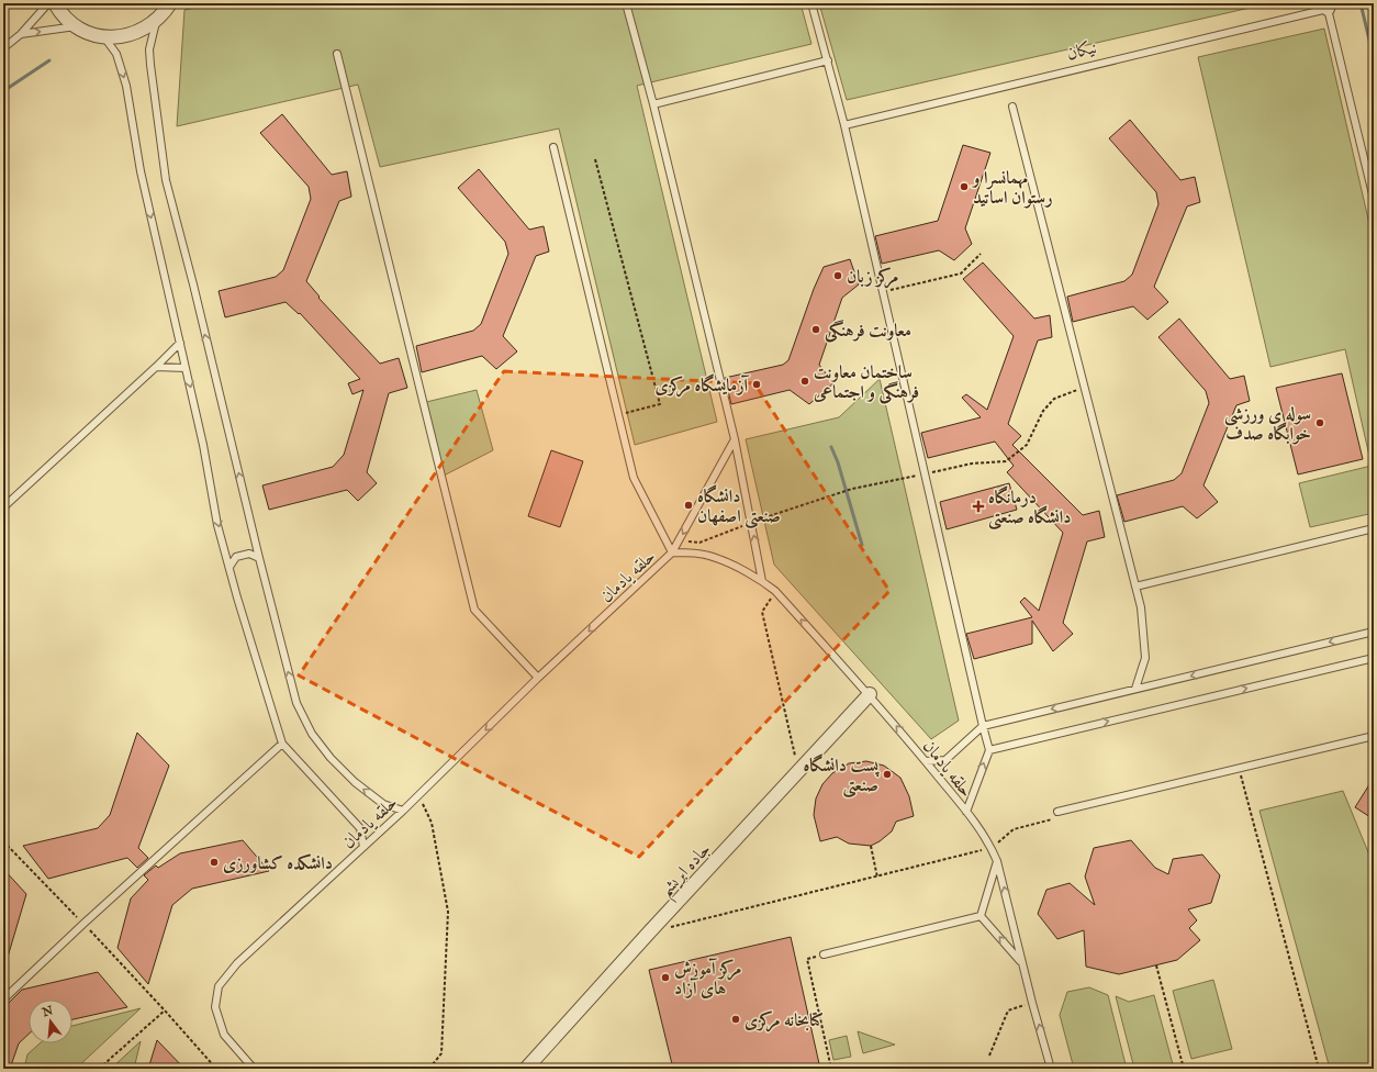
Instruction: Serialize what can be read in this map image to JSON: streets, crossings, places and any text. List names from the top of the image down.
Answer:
{
  "streets": {
    "street": ["جاده ابریشم"],
    "lane": ["نیکان", "حلقه یادمان"]
  },
  "crossings": [
    ["حلقه یادمان", "جاده ابریشم"]
  ],
  "places": {
    "other": [
      "مهمانسرا و رستوان اساتید",
      "مرکز زبان",
      "معاونت فرهنگی",
      "ساختمان معاونت فرهنگی و اجتماعی",
      "آزمایشگاه مرکزی",
      "سوله ی ورزشی خوابگاه صدف",
      "دانشگاه صنعتی اصفهان",
      "پست دانشگاه صنعتی",
      "دانشکده کشاورزی",
      "مرکز آموزش های آزاد",
      "کتابخانه مرکزی"
    ],
    "health": ["درمانگاه دانشگاه صنعتی"]
  },
  "north": "top"
}
